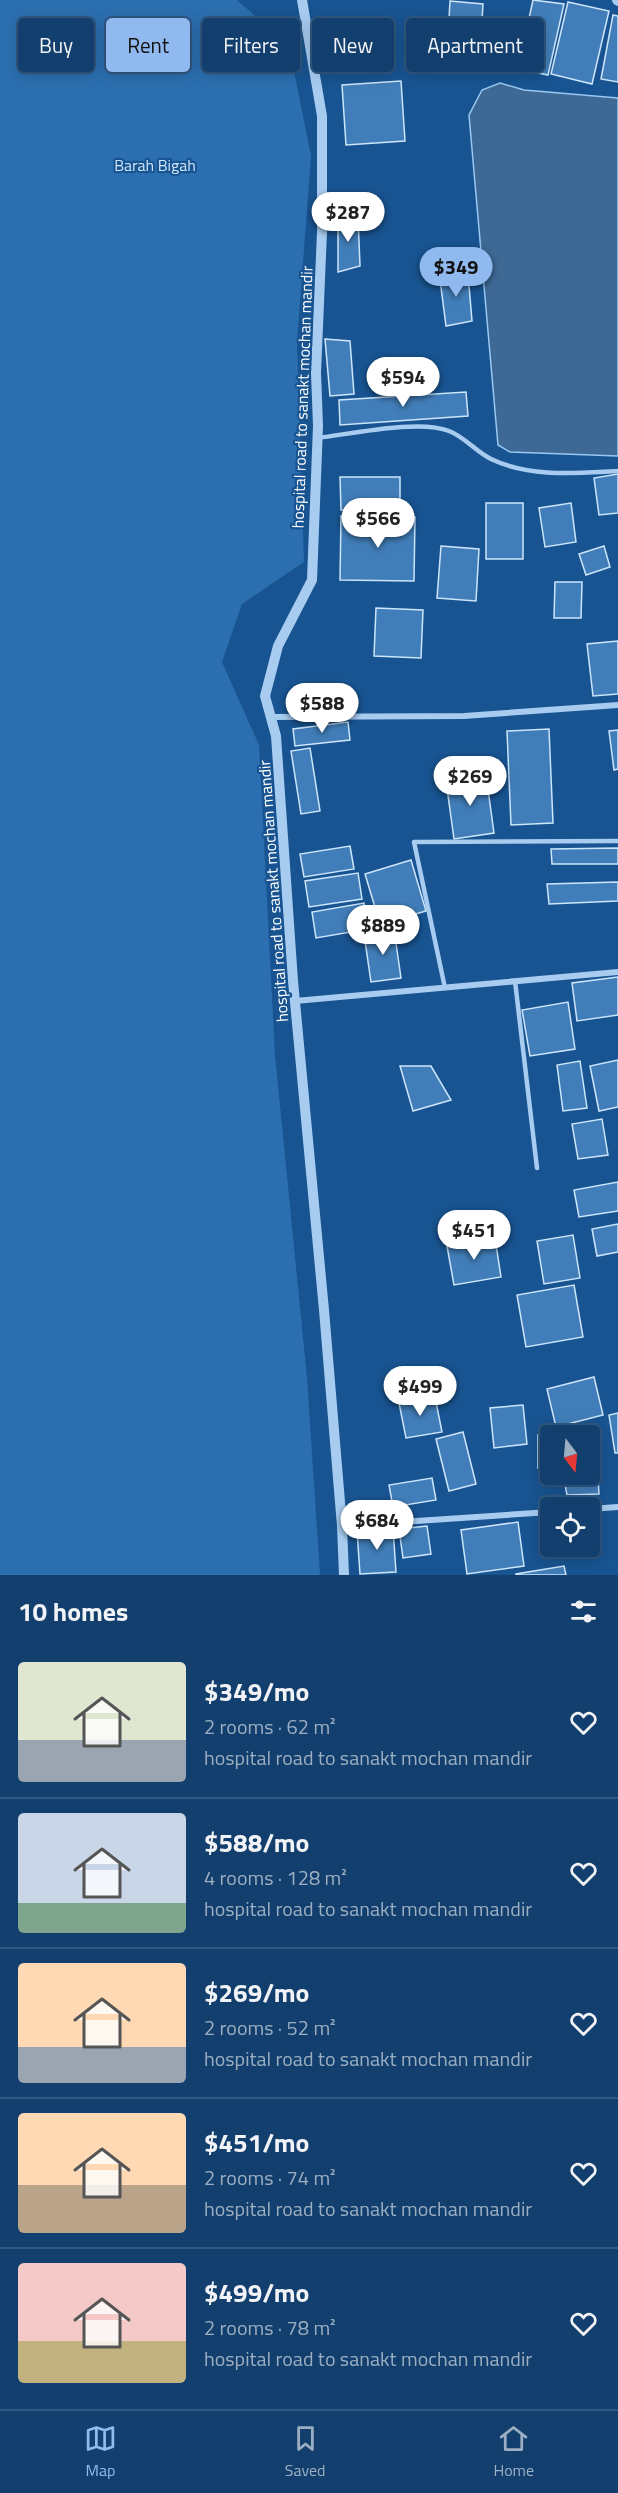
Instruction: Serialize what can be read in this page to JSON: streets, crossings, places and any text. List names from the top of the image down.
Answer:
{
  "streets": {
    "street": ["hospital road to sanakt mochan mandir"]
  },
  "parks": ["Barah Bigah"],
  "north": "bottom",
  "page": {
    "chip": [
      "Buy",
      "Rent",
      "Filters",
      "New",
      "Apartment"
    ],
    "price": [
      "$287",
      "$349",
      "$594",
      "$566",
      "$588",
      "$269",
      "$889",
      "$451",
      "$499",
      "$684"
    ],
    "heading": "10 homes",
    "list": [
      {
        "name": "$349/mo",
        "note": "2 rooms · 62 m² · hospital road to sanakt mochan mandir"
      },
      {
        "name": "$588/mo",
        "note": "4 rooms · 128 m² · hospital road to sanakt mochan mandir"
      },
      {
        "name": "$269/mo",
        "note": "2 rooms · 52 m² · hospital road to sanakt mochan mandir"
      },
      {
        "name": "$451/mo",
        "note": "2 rooms · 74 m² · hospital road to sanakt mochan mandir"
      },
      {
        "name": "$499/mo",
        "note": "2 rooms · 78 m² · hospital road to sanakt mochan mandir"
      }
    ],
    "tabs": ["Map", "Saved", "Home"]
  }
}
